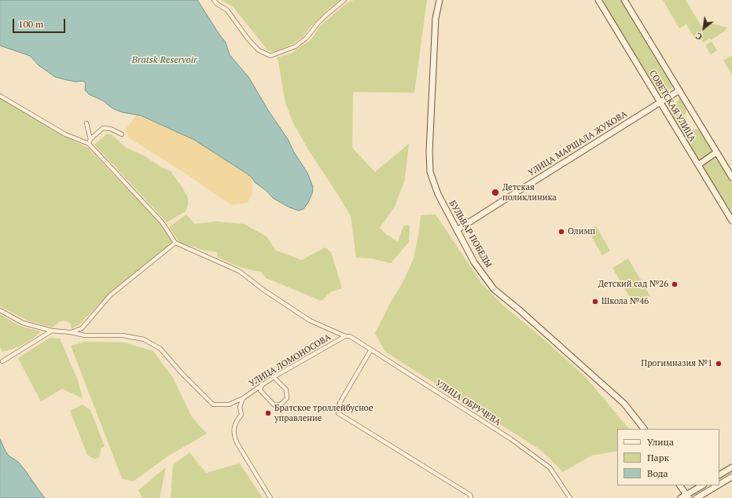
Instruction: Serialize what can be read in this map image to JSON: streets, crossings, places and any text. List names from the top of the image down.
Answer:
{
  "streets": {
    "street": [
      "СОВЕТСКАЯ УЛИЦА",
      "УЛИЦА МАРШАЛА ЖУКОВА",
      "БУЛЬВАР ПОБЕДЫ",
      "УЛИЦА ЛОМОНОСОВА",
      "УЛИЦА ОБРУЧЕВА"
    ]
  },
  "crossings": [
    ["СОВЕТСКАЯ УЛИЦА", "УЛИЦА МАРШАЛА ЖУКОВА"],
    ["УЛИЦА МАРШАЛА ЖУКОВА", "БУЛЬВАР ПОБЕДЫ"],
    ["УЛИЦА ЛОМОНОСОВА", "УЛИЦА ОБРУЧЕВА"]
  ],
  "water": ["Bratsk Reservoir"],
  "places": [
    "Детская поликлиника",
    "Олимп",
    "Детский сад №26",
    "Школа №46",
    "Прогимназия №1",
    "Братское троллейбусное управление"
  ],
  "legend": ["Улица", "Парк", "Вода"],
  "scale_bar": "100 m",
  "north": "bottom left"
}
